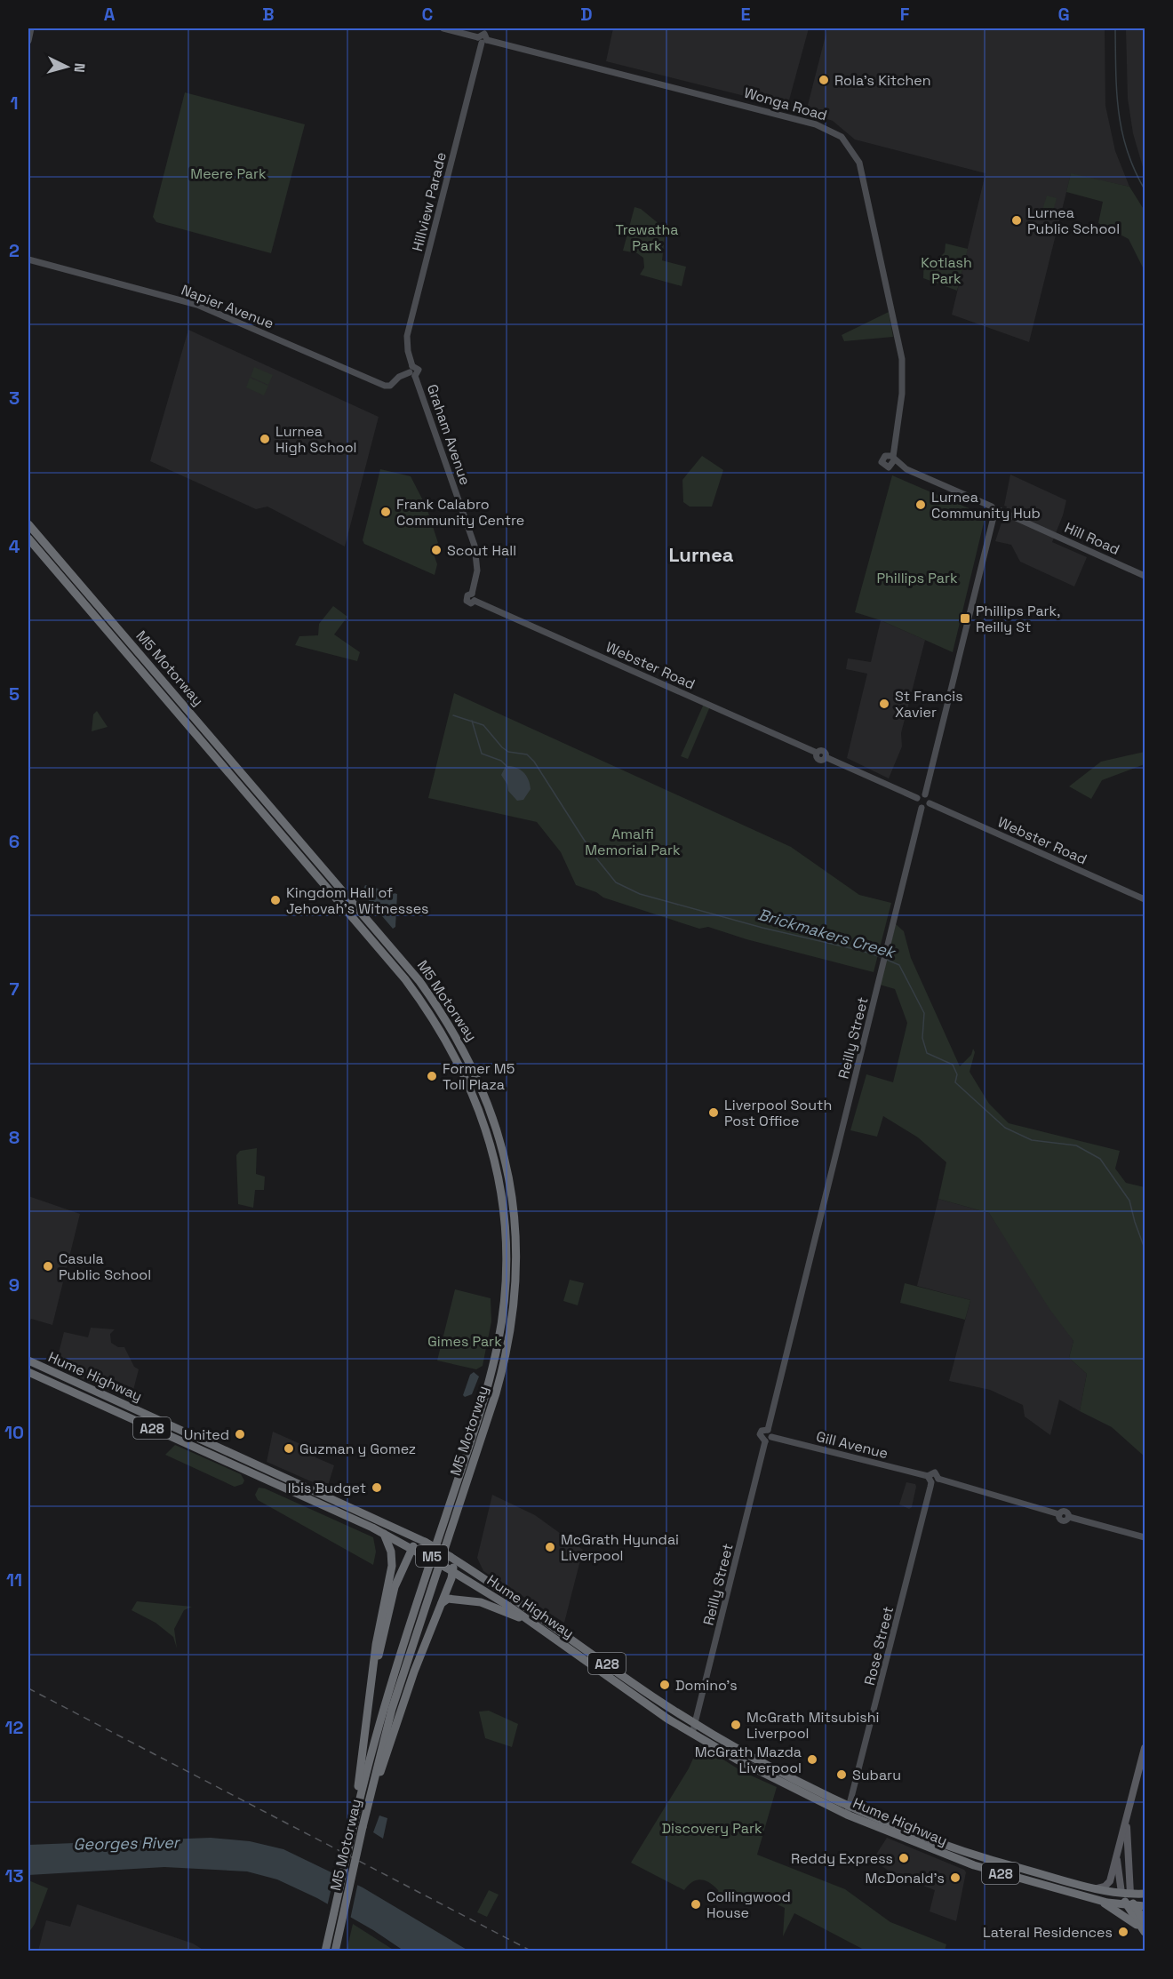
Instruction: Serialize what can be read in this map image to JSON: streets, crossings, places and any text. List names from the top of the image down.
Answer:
{
  "streets": {
    "highway": [
      "M5 Motorway",
      "Hume Highway",
      "A28",
      "M5"
    ],
    "street": [
      "Wonga Road",
      "Hillview Parade",
      "Napier Avenue",
      "Graham Avenue",
      "Hill Road",
      "Webster Road",
      "Reilly Street",
      "Gill Avenue",
      "Rose Street"
    ]
  },
  "crossings": [
    ["Wonga Road", "Hillview Parade"],
    ["Hillview Parade", "Napier Avenue"],
    ["Hillview Parade", "Graham Avenue"],
    ["Napier Avenue", "Graham Avenue"],
    ["Graham Avenue", "Webster Road"],
    ["Webster Road", "Reilly Street"],
    ["Reilly Street", "Hume Highway"],
    ["Hume Highway", "A28"],
    ["Hume Highway", "Rose Street"]
  ],
  "districts": ["Lurnea"],
  "water": ["Brickmakers Creek", "Georges River"],
  "parks": [
    "Meere Park",
    "Trewatha Park",
    "Kotlash Park",
    "Phillips Park",
    "Amalfi Memorial Park",
    "Gimes Park",
    "Discovery Park"
  ],
  "places": {
    "other": [
      "Rola's Kitchen",
      "Lurnea Public School",
      "Lurnea High School",
      "Lurnea Community Hub",
      "Frank Calabro Community Centre",
      "Scout Hall",
      "St Francis Xavier",
      "Kingdom Hall of Jehovah's Witnesses",
      "Former M5 Toll Plaza",
      "Liverpool South Post Office",
      "Casula Public School",
      "United",
      "Guzman y Gomez",
      "Ibis Budget",
      "McGrath Hyundai Liverpool",
      "Domino's",
      "McGrath Mitsubishi Liverpool",
      "McGrath Mazda Liverpool",
      "Subaru",
      "Reddy Express",
      "McDonald's",
      "Collingwood House",
      "Lateral Residences"
    ],
    "transit": ["Phillips Park, Reilly St"]
  },
  "north": "right",
  "grid": {
    "columns": [
      "A",
      "B",
      "C",
      "D",
      "E",
      "F",
      "G"
    ],
    "rows": [
      "1",
      "2",
      "3",
      "4",
      "5",
      "6",
      "7",
      "8",
      "9",
      "10",
      "11",
      "12",
      "13"
    ]
  }
}
